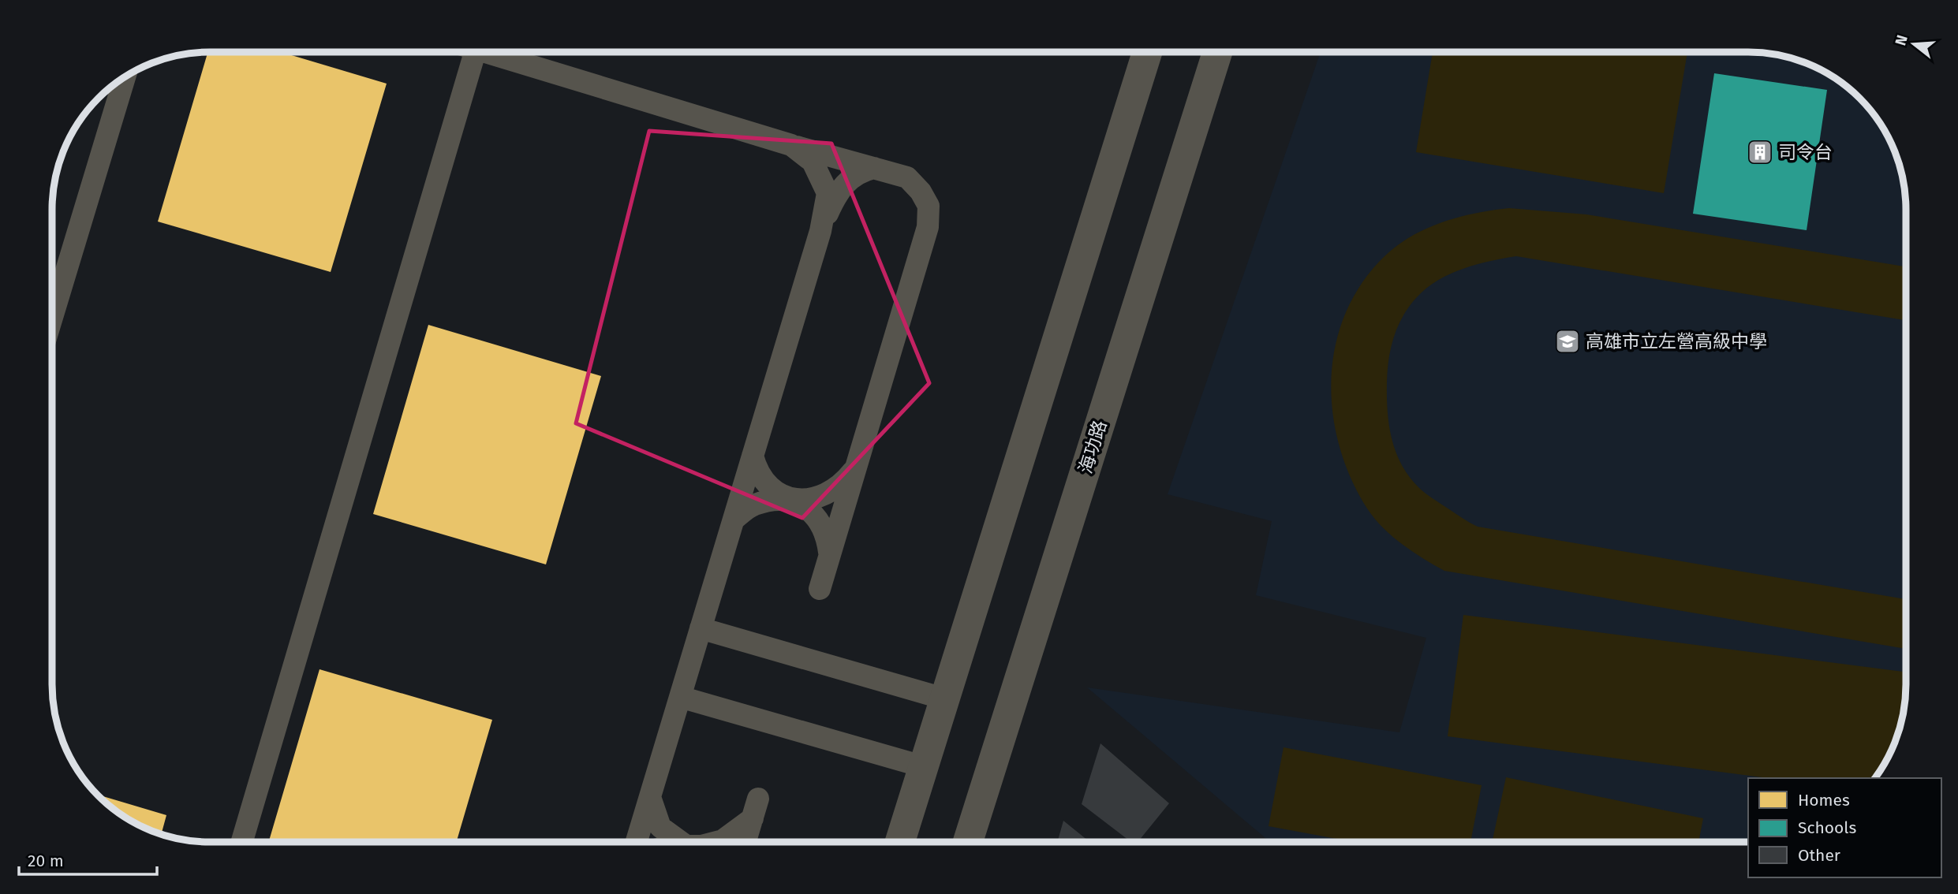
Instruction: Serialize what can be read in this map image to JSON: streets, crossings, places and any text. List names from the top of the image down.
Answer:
{
  "streets": {
    "street": ["海功路"]
  },
  "places": {
    "building": ["司令台"],
    "school or university": ["高雄市立左營高級中學"]
  },
  "legend": ["Homes", "Schools", "Other"],
  "scale_bar": "20 m",
  "north": "left"
}
